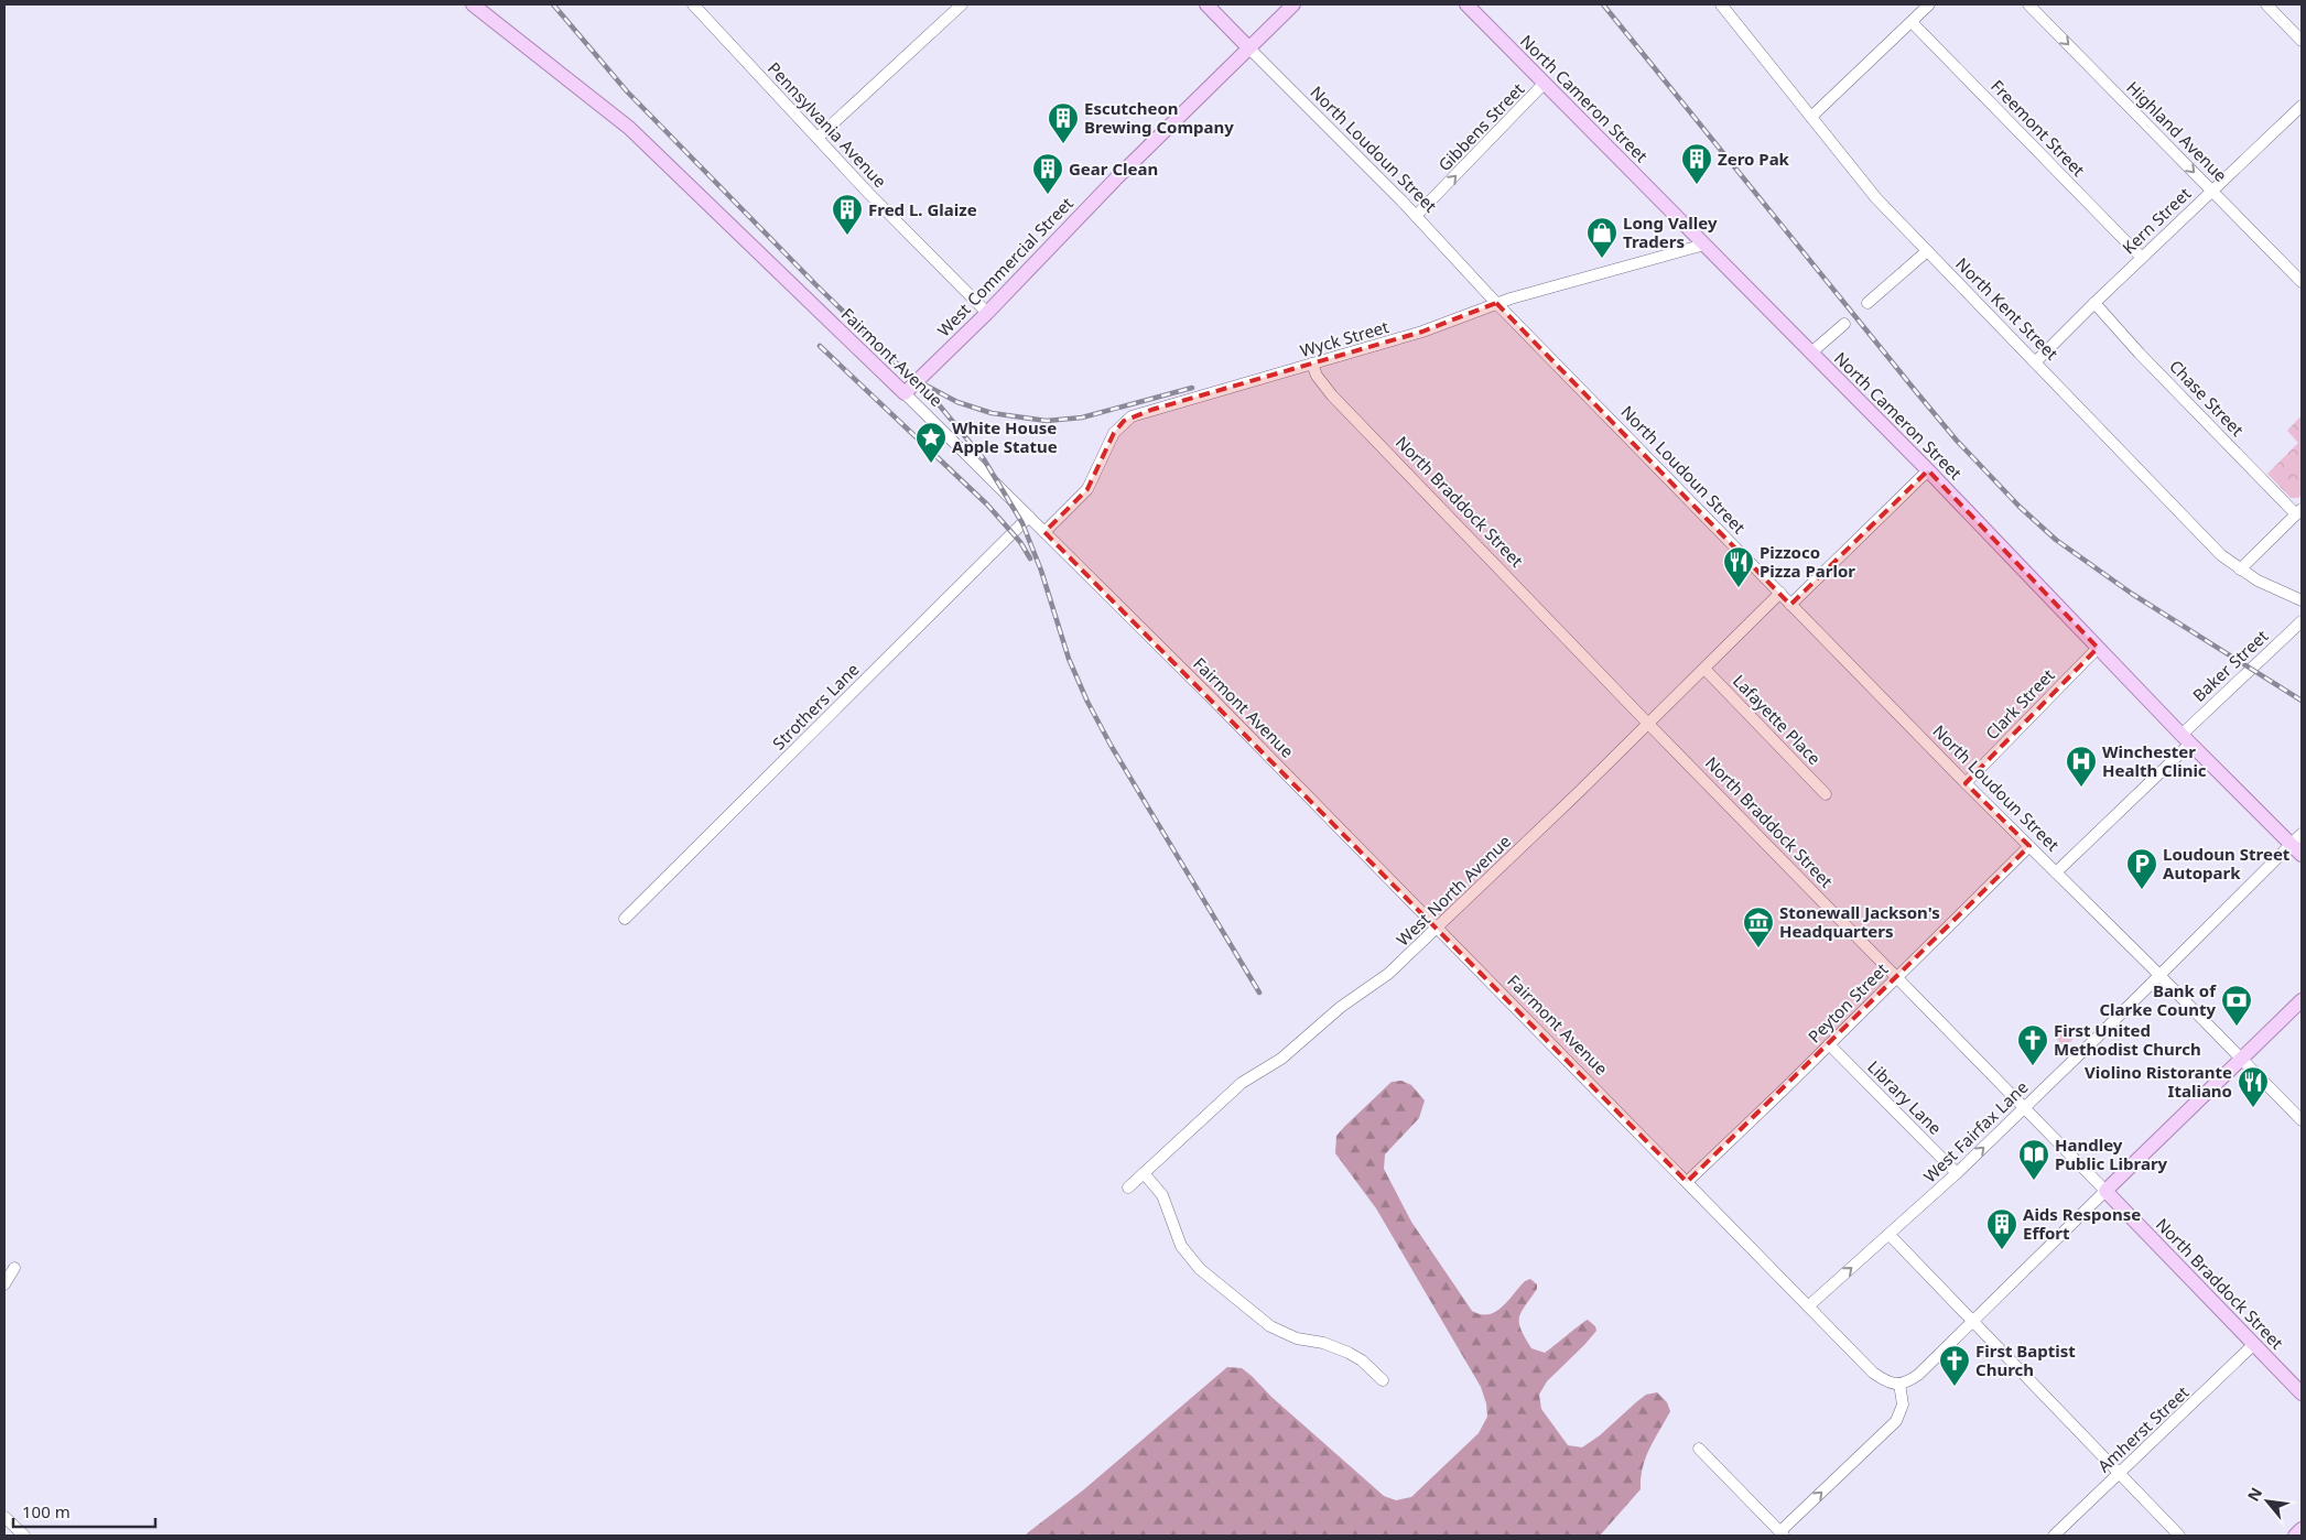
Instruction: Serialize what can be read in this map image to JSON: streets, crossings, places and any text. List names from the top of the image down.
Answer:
{
  "streets": {
    "main road": [
      "North Cameron Street",
      "North Loudoun Street",
      "West Commercial Street",
      "Fairmont Avenue",
      "North Braddock Street"
    ],
    "street": [
      "Pennsylvania Avenue",
      "Gibbens Street",
      "Freemont Street",
      "Highland Avenue",
      "Kern Street",
      "North Kent Street",
      "Wyck Street",
      "Chase Street",
      "Baker Street",
      "Clark Street",
      "Strothers Lane",
      "Lafayette Place",
      "West North Avenue",
      "Peyton Street",
      "Library Lane",
      "West Fairfax Lane",
      "Amherst Street"
    ]
  },
  "crossings": [
    ["North Cameron Street", "Gibbens Street"],
    ["North Cameron Street", "Wyck Street"],
    ["North Cameron Street", "Baker Street"],
    ["North Cameron Street", "Clark Street"],
    ["North Cameron Street", "West Fairfax Lane"],
    ["Pennsylvania Avenue", "West Commercial Street"],
    ["Gibbens Street", "North Loudoun Street"],
    ["Freemont Street", "Kern Street"],
    ["Highland Avenue", "Kern Street"],
    ["North Loudoun Street", "West Commercial Street"],
    ["North Loudoun Street", "Wyck Street"],
    ["North Loudoun Street", "Baker Street"],
    ["North Loudoun Street", "Clark Street"],
    ["North Loudoun Street", "West North Avenue"],
    ["North Loudoun Street", "Peyton Street"],
    ["North Loudoun Street", "West Fairfax Lane"],
    ["Kern Street", "North Kent Street"],
    ["Kern Street", "Chase Street"],
    ["West Commercial Street", "Fairmont Avenue"],
    ["Wyck Street", "Fairmont Avenue"],
    ["Wyck Street", "North Braddock Street"],
    ["Fairmont Avenue", "Strothers Lane"],
    ["Fairmont Avenue", "West North Avenue"],
    ["Fairmont Avenue", "Peyton Street"],
    ["Fairmont Avenue", "West Fairfax Lane"],
    ["North Braddock Street", "West North Avenue"],
    ["North Braddock Street", "Peyton Street"],
    ["North Braddock Street", "West Fairfax Lane"],
    ["North Braddock Street", "Amherst Street"],
    ["Lafayette Place", "West North Avenue"],
    ["Peyton Street", "Library Lane"],
    ["Library Lane", "West Fairfax Lane"]
  ],
  "one_way": ["Gibbens Street", "Highland Avenue"],
  "places": {
    "building": [
      "Escutcheon Brewing Company",
      "Zero Pak",
      "Gear Clean",
      "Fred L. Glaize",
      "Aids Response Effort"
    ],
    "shop": ["Long Valley Traders"],
    "place": ["White House Apple Statue"],
    "restaurant": ["Pizzoco Pizza Parlor", "Violino Ristorante Italiano"],
    "hospital": ["Winchester Health Clinic"],
    "parking": ["Loudoun Street Autopark"],
    "museum": ["Stonewall Jackson's Headquarters"],
    "bank": ["Bank of Clarke County"],
    "church": ["First United Methodist Church", "First Baptist Church"],
    "library": ["Handley Public Library"]
  },
  "scale_bar": "100 m",
  "north": "top left"
}
